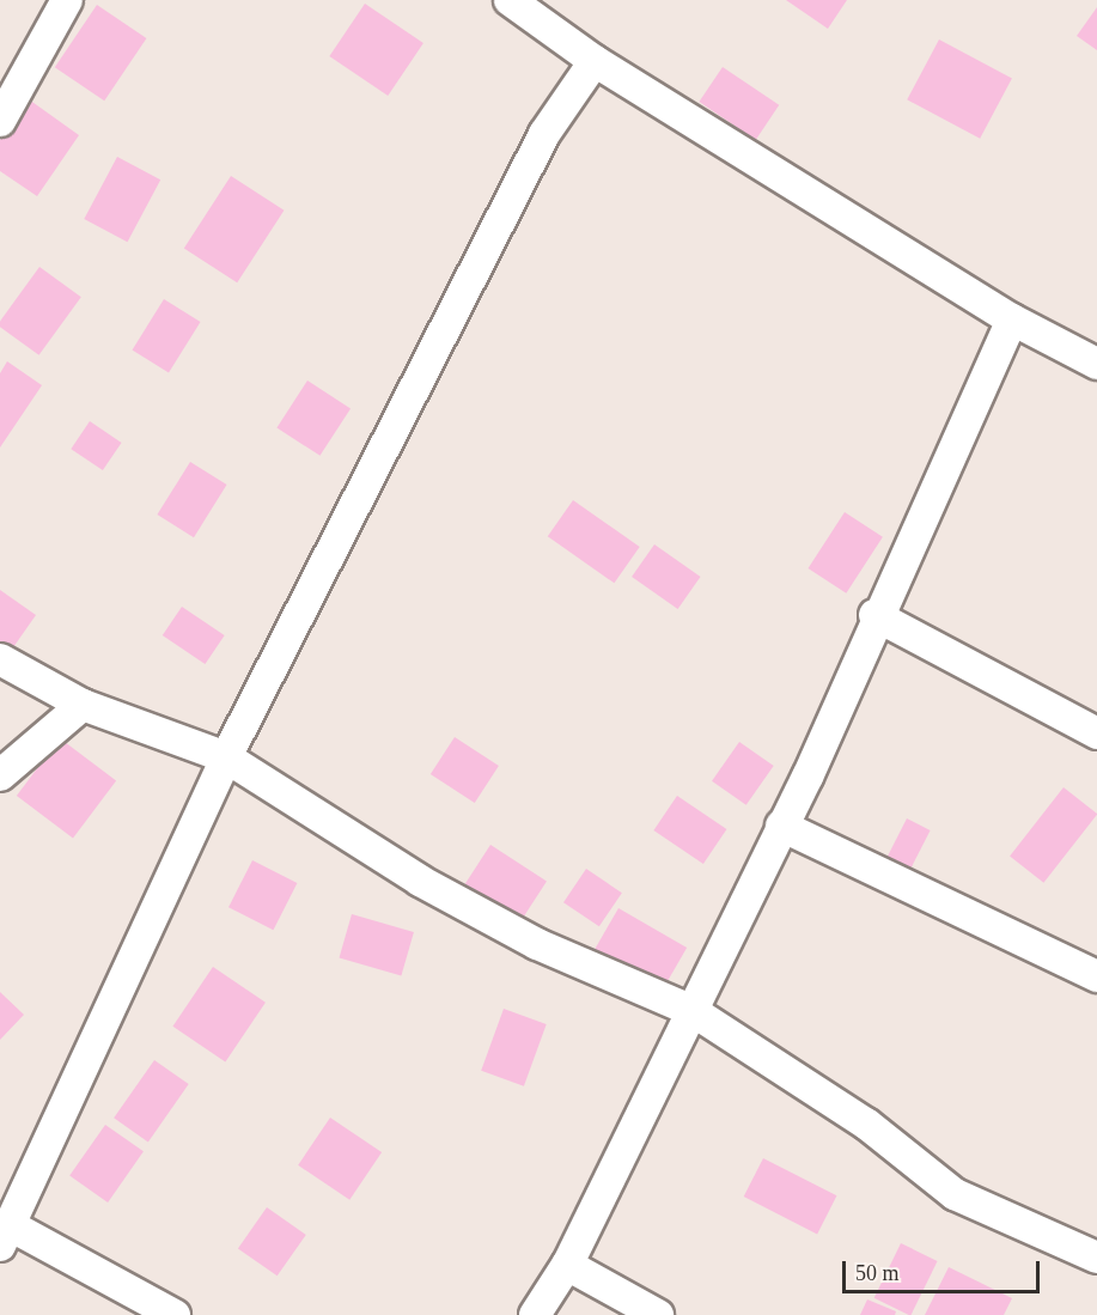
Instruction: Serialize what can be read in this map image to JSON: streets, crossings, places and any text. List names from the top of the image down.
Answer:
{
  "scale_bar": "50 m"
}
